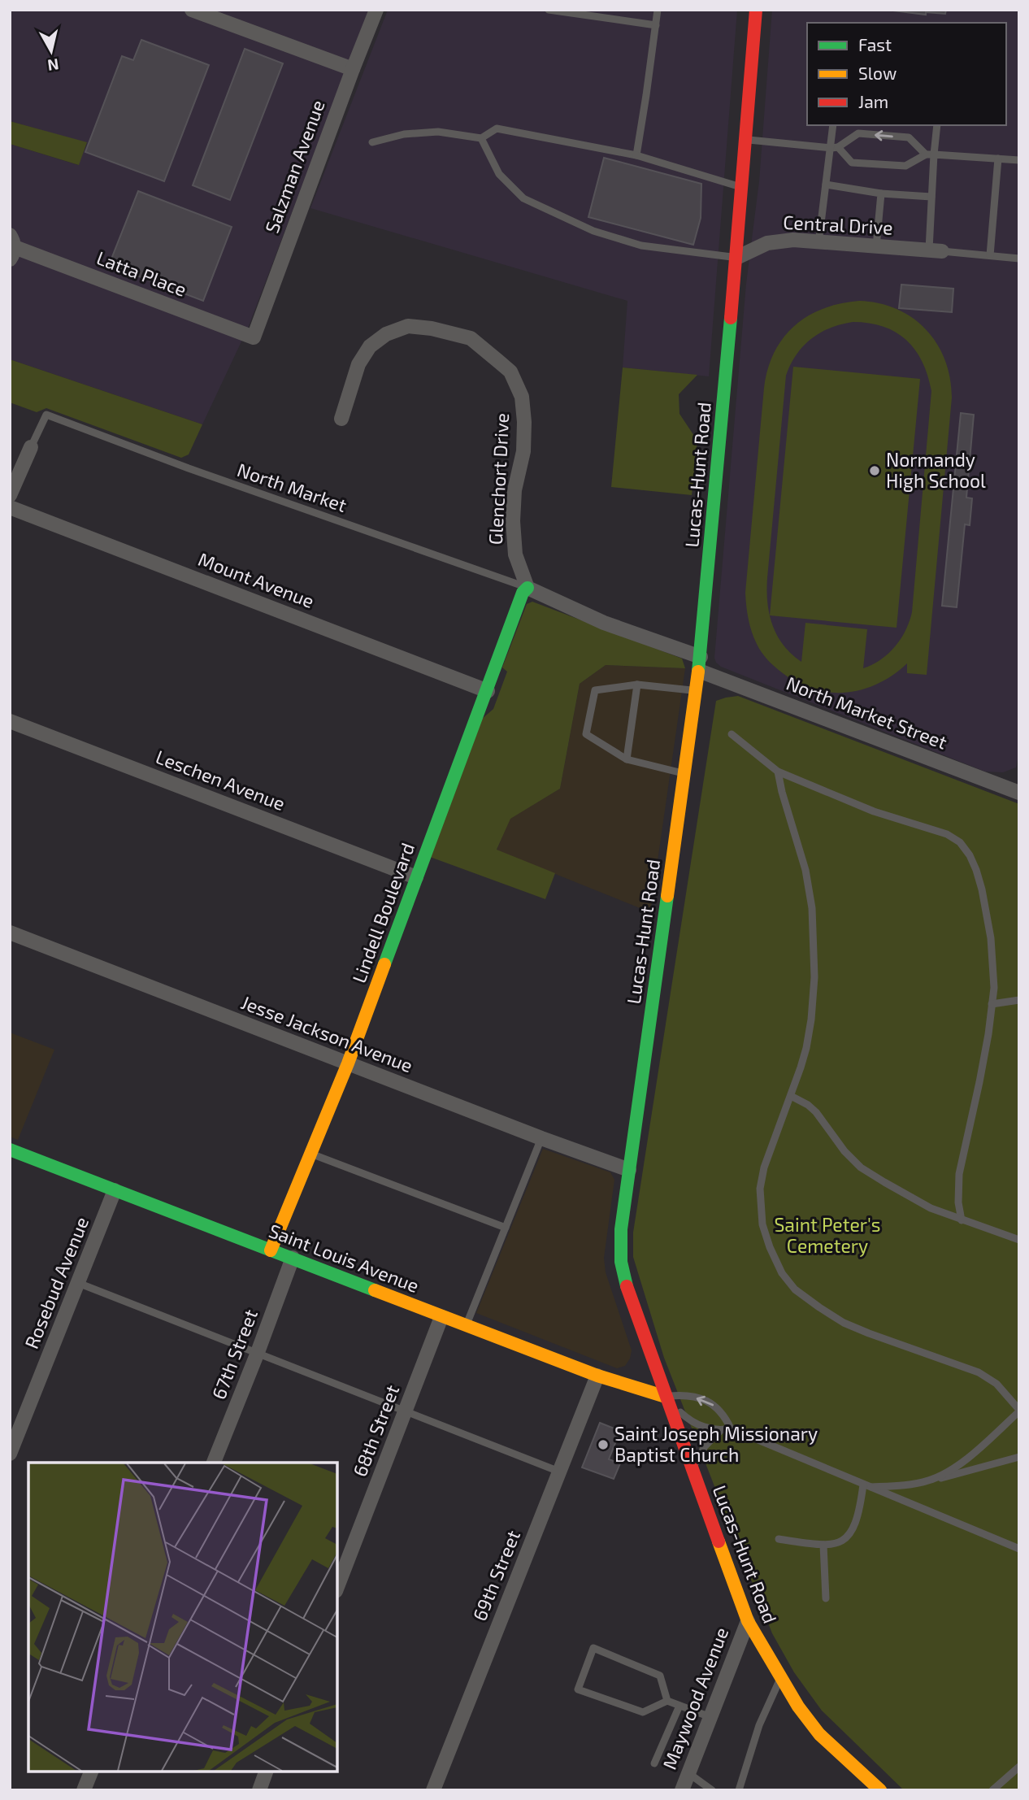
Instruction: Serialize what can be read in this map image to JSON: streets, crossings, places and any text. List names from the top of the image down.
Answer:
{
  "streets": {
    "main road": ["Lucas-Hunt Road", "Lindell Boulevard", "Saint Louis Avenue"],
    "street": [
      "Salzman Avenue",
      "Central Drive",
      "Latta Place",
      "Glenchort Drive",
      "Mount Avenue",
      "North Market Street",
      "Leschen Avenue",
      "Jesse Jackson Avenue",
      "Rosebud Avenue",
      "67th Street",
      "68th Street",
      "69th Street",
      "Maywood Avenue"
    ],
    "lane": ["North Market"]
  },
  "crossings": [
    ["Salzman Avenue", "Latta Place"],
    ["Central Drive", "Lucas-Hunt Road"],
    ["Lucas-Hunt Road", "North Market Street"],
    ["Lucas-Hunt Road", "Jesse Jackson Avenue"],
    ["Lucas-Hunt Road", "Saint Louis Avenue"],
    ["Lucas-Hunt Road", "Maywood Avenue"],
    ["Glenchort Drive", "North Market"],
    ["Glenchort Drive", "North Market Street"],
    ["Glenchort Drive", "Lindell Boulevard"],
    ["North Market", "North Market Street"],
    ["North Market", "Lindell Boulevard"],
    ["Mount Avenue", "Lindell Boulevard"],
    ["North Market Street", "Lindell Boulevard"],
    ["Leschen Avenue", "Lindell Boulevard"],
    ["Lindell Boulevard", "Jesse Jackson Avenue"],
    ["Lindell Boulevard", "Saint Louis Avenue"],
    ["Saint Louis Avenue", "Rosebud Avenue"],
    ["Saint Louis Avenue", "67th Street"],
    ["Saint Louis Avenue", "68th Street"],
    ["Saint Louis Avenue", "69th Street"]
  ],
  "parks": ["Saint Peter's Cemetery"],
  "places": ["Normandy High School", "Saint Joseph Missionary Baptist Church"],
  "legend": ["Fast", "Slow", "Jam"],
  "north": "bottom"
}
